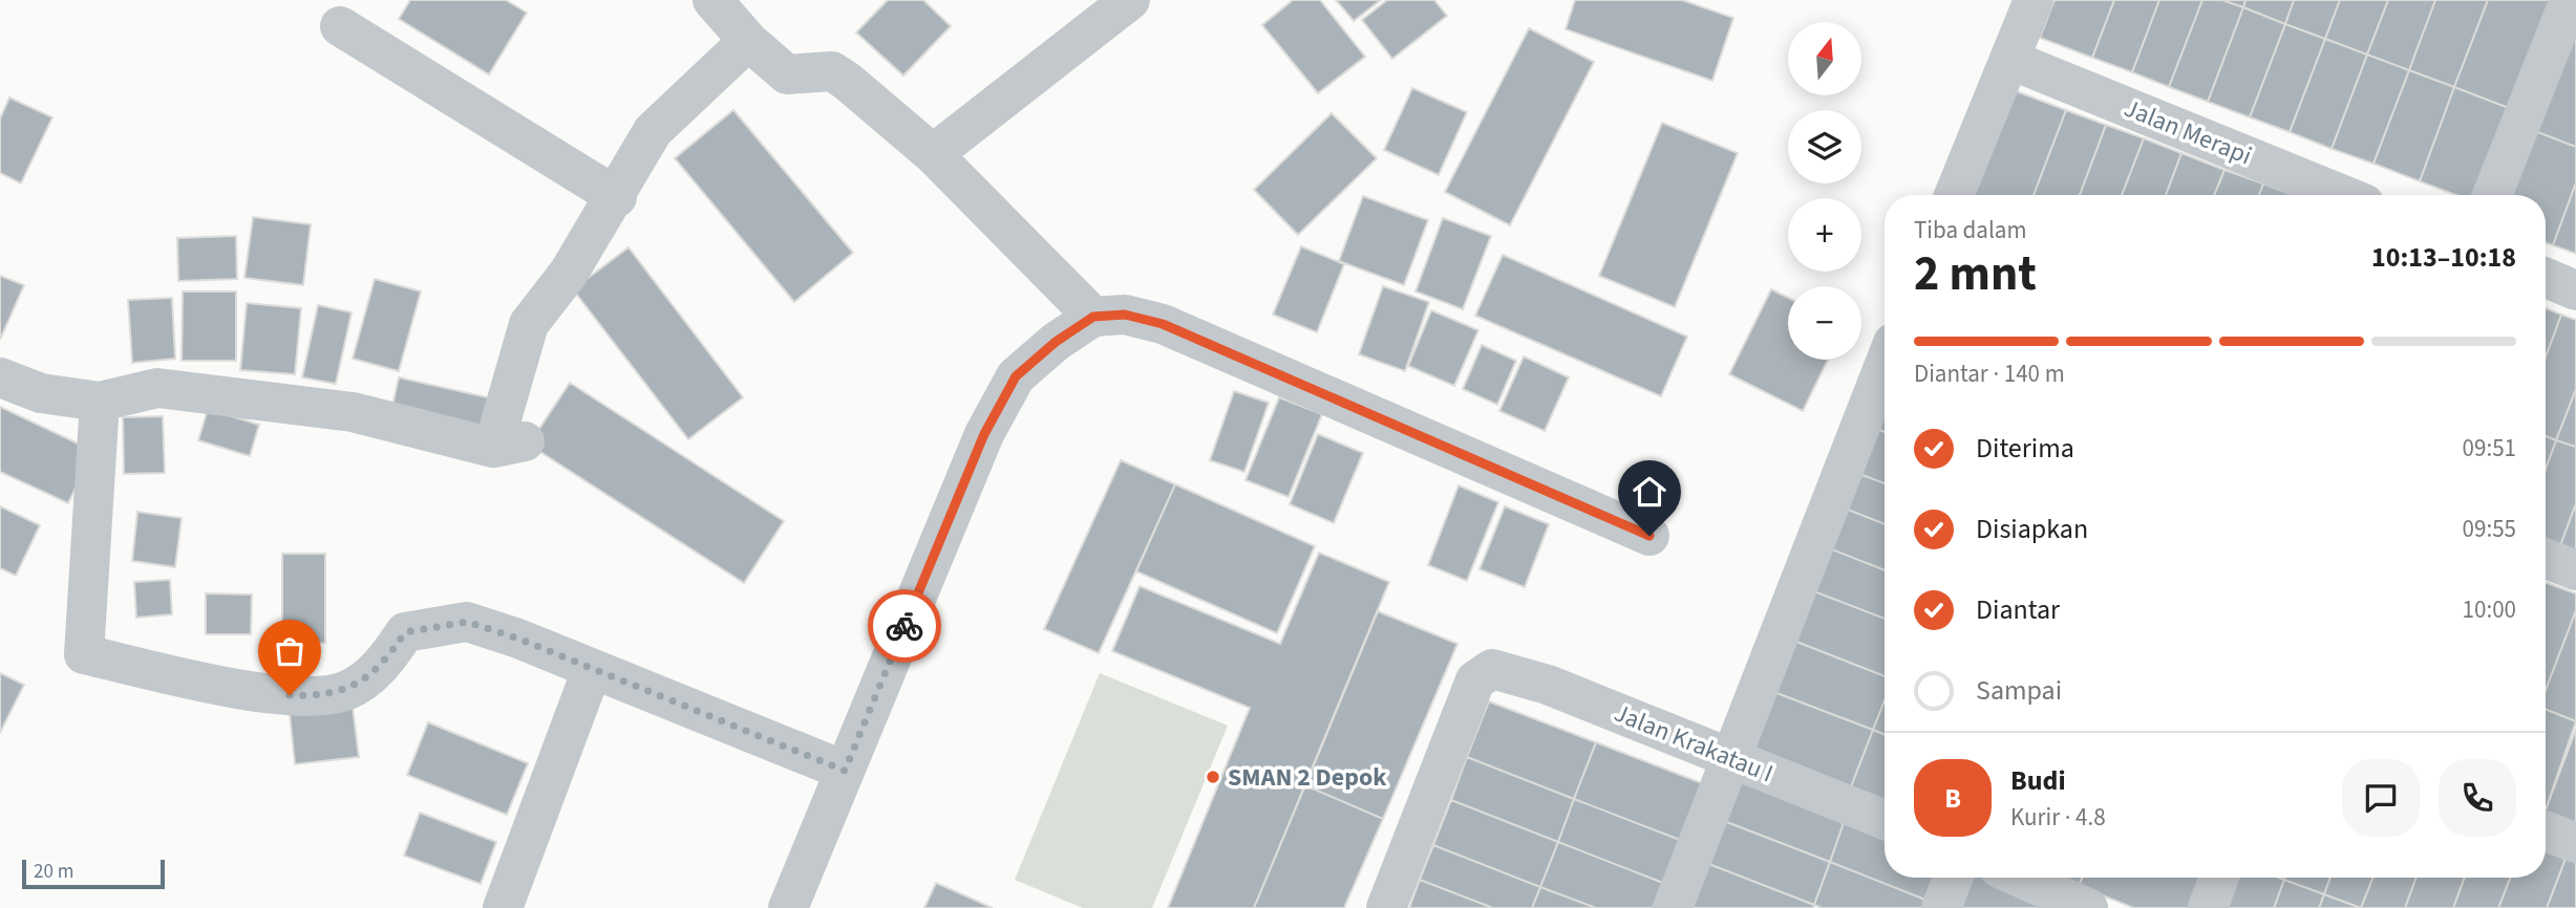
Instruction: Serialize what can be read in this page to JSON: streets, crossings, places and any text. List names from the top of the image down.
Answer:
{
  "streets": {
    "street": ["Jalan Merapi", "Jalan Krakatau I"]
  },
  "places": ["SMAN 2 Depok"],
  "scale_bar": "20 m",
  "north": "top",
  "page": {
    "map_buttons": ["+", "−"],
    "heading": ["2 mnt", "Tiba dalam", "10:13–10:18"],
    "panel": ["Budi", "Kurir · 4.8"],
    "bar": "Diantar · 140 m",
    "list": [
      ["Diterima", "09:51"],
      ["Disiapkan", "09:55"],
      ["Diantar", "10:00"],
      "Sampai"
    ],
    "round": "B",
    "scale": "20 m"
  }
}
